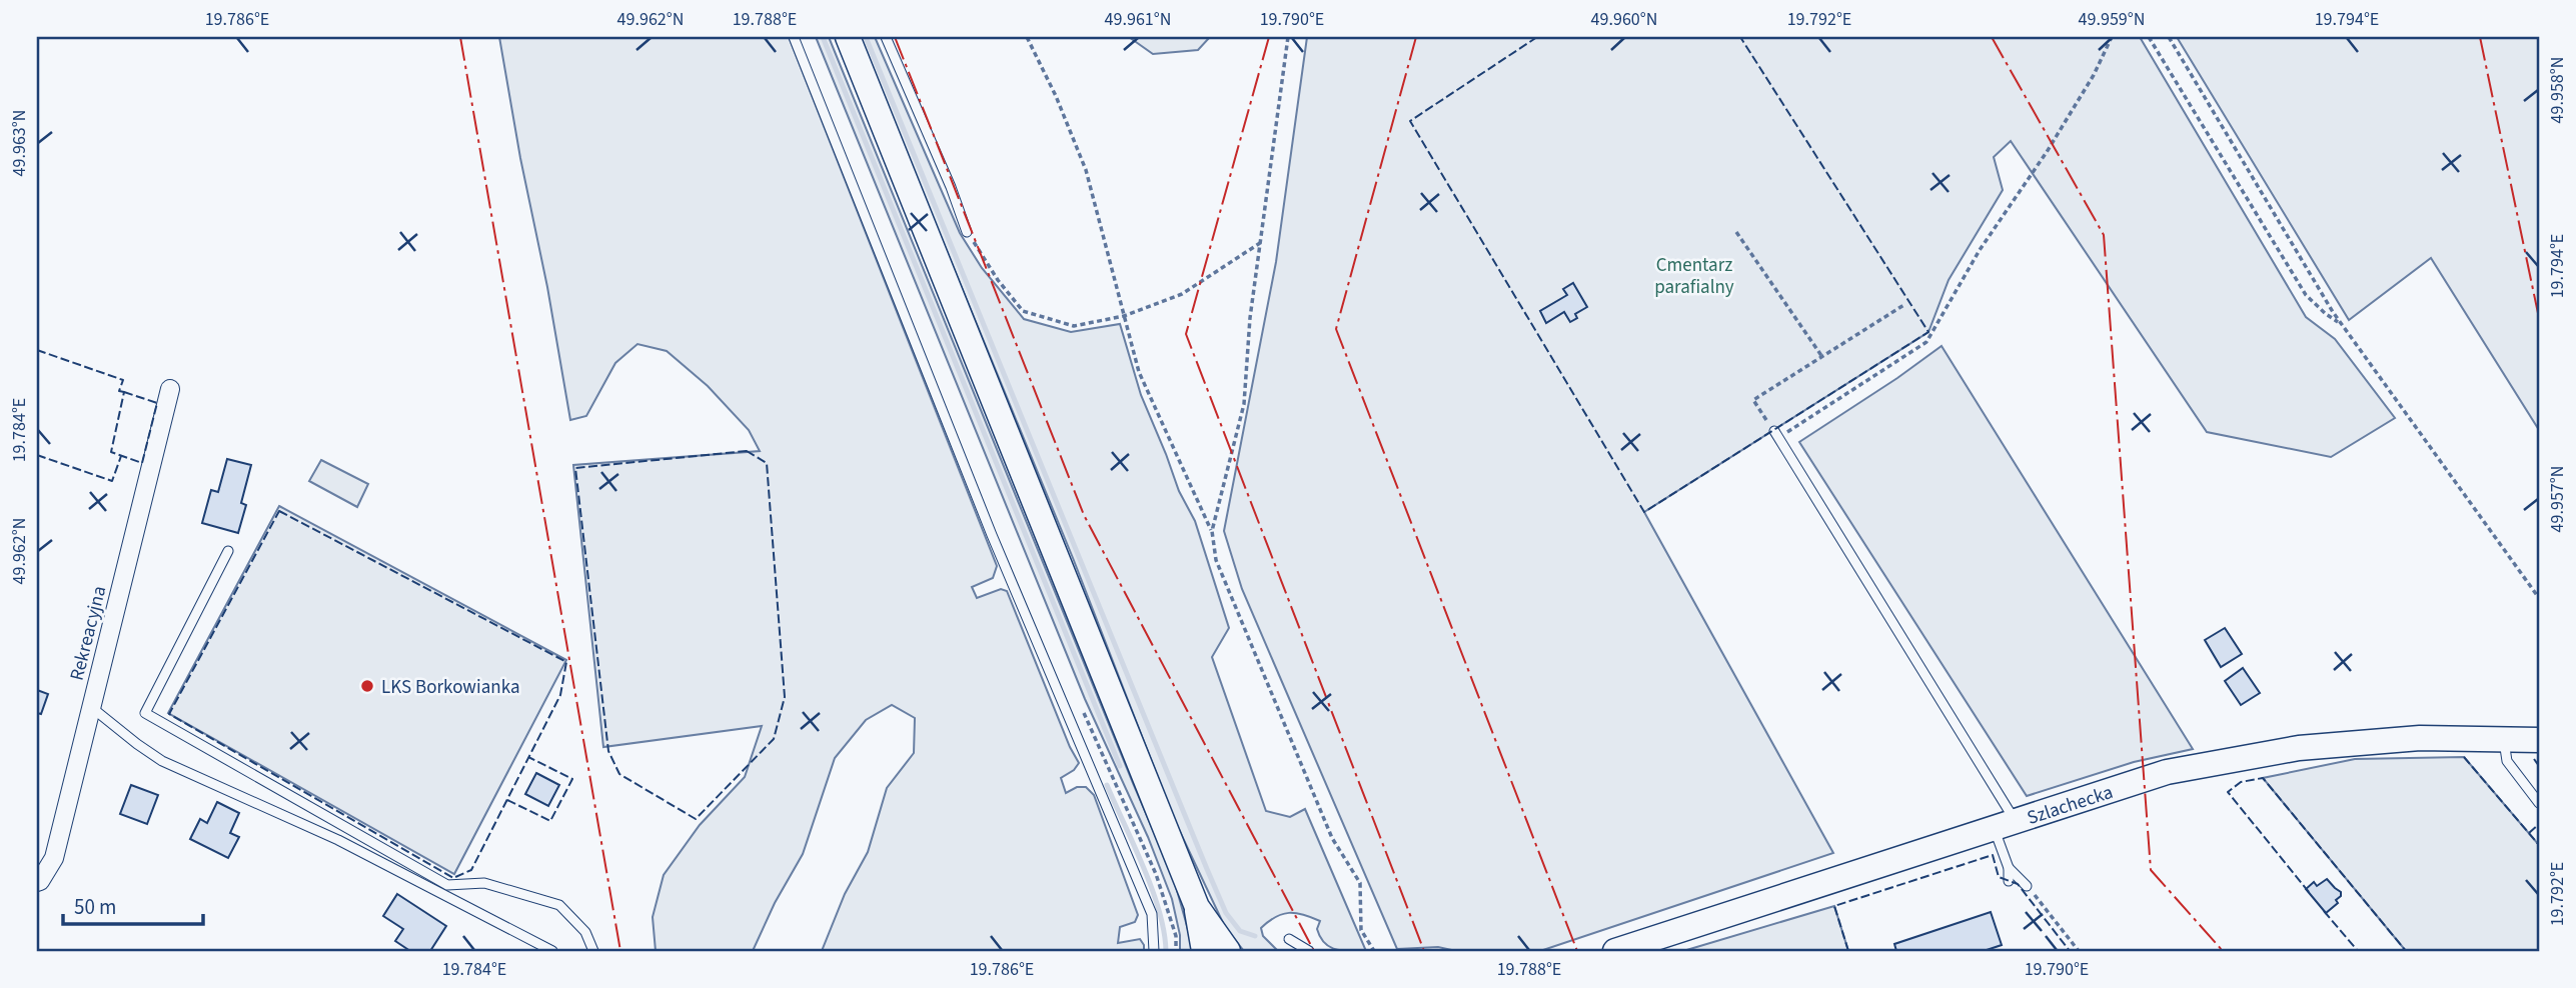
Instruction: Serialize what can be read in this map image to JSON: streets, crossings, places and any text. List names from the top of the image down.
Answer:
{
  "streets": {
    "main road": ["Szlachecka"],
    "street": ["Rekreacyjna"]
  },
  "parks": ["Cmentarz parafialny"],
  "places": ["LKS Borkowianka"],
  "scale_bar": "50 m",
  "coordinates": [
    "19.786°E",
    "49.962°N",
    "19.788°E",
    "49.961°N",
    "19.790°E",
    "49.960°N",
    "19.792°E",
    "49.959°N",
    "19.794°E",
    "49.958°N",
    "49.963°N",
    "19.784°E",
    "49.957°N"
  ]
}
